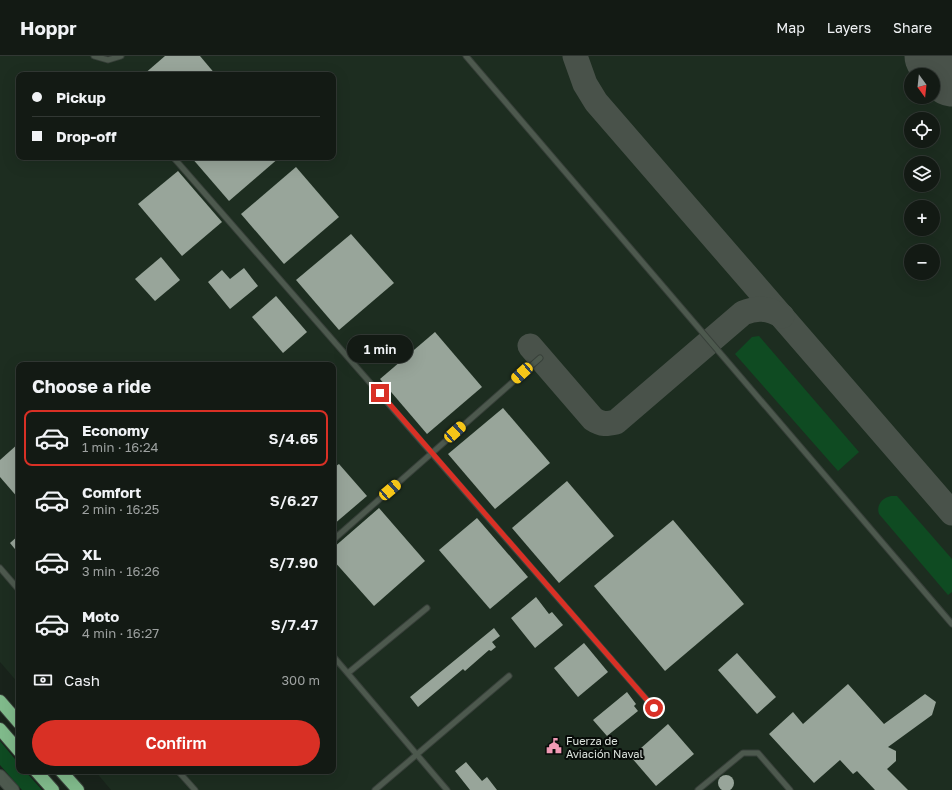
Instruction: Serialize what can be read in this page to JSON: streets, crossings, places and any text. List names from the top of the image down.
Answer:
{
  "places": {
    "public building": ["Fuerza de Aviación Naval"]
  },
  "north": "bottom",
  "page": {
    "header": "Hoppr",
    "nav": ["Map", "Layers", "Share"],
    "map_buttons": ["+", "−"],
    "banner": ["Pickup", "Drop-off"],
    "bubble": "1 min",
    "heading": "Choose a ride",
    "list": [
      {
        "name": "Economy",
        "note": "1 min · 16:24",
        "value": "S/4.65"
      },
      {
        "name": "Comfort",
        "note": "2 min · 16:25",
        "value": "S/6.27"
      },
      {
        "name": "XL",
        "note": "3 min · 16:26",
        "value": "S/7.90"
      },
      {
        "name": "Moto",
        "note": "4 min · 16:27",
        "value": "S/7.47"
      }
    ],
    "pay": ["Cash", "300 m"],
    "buttons": "Confirm"
  }
}
